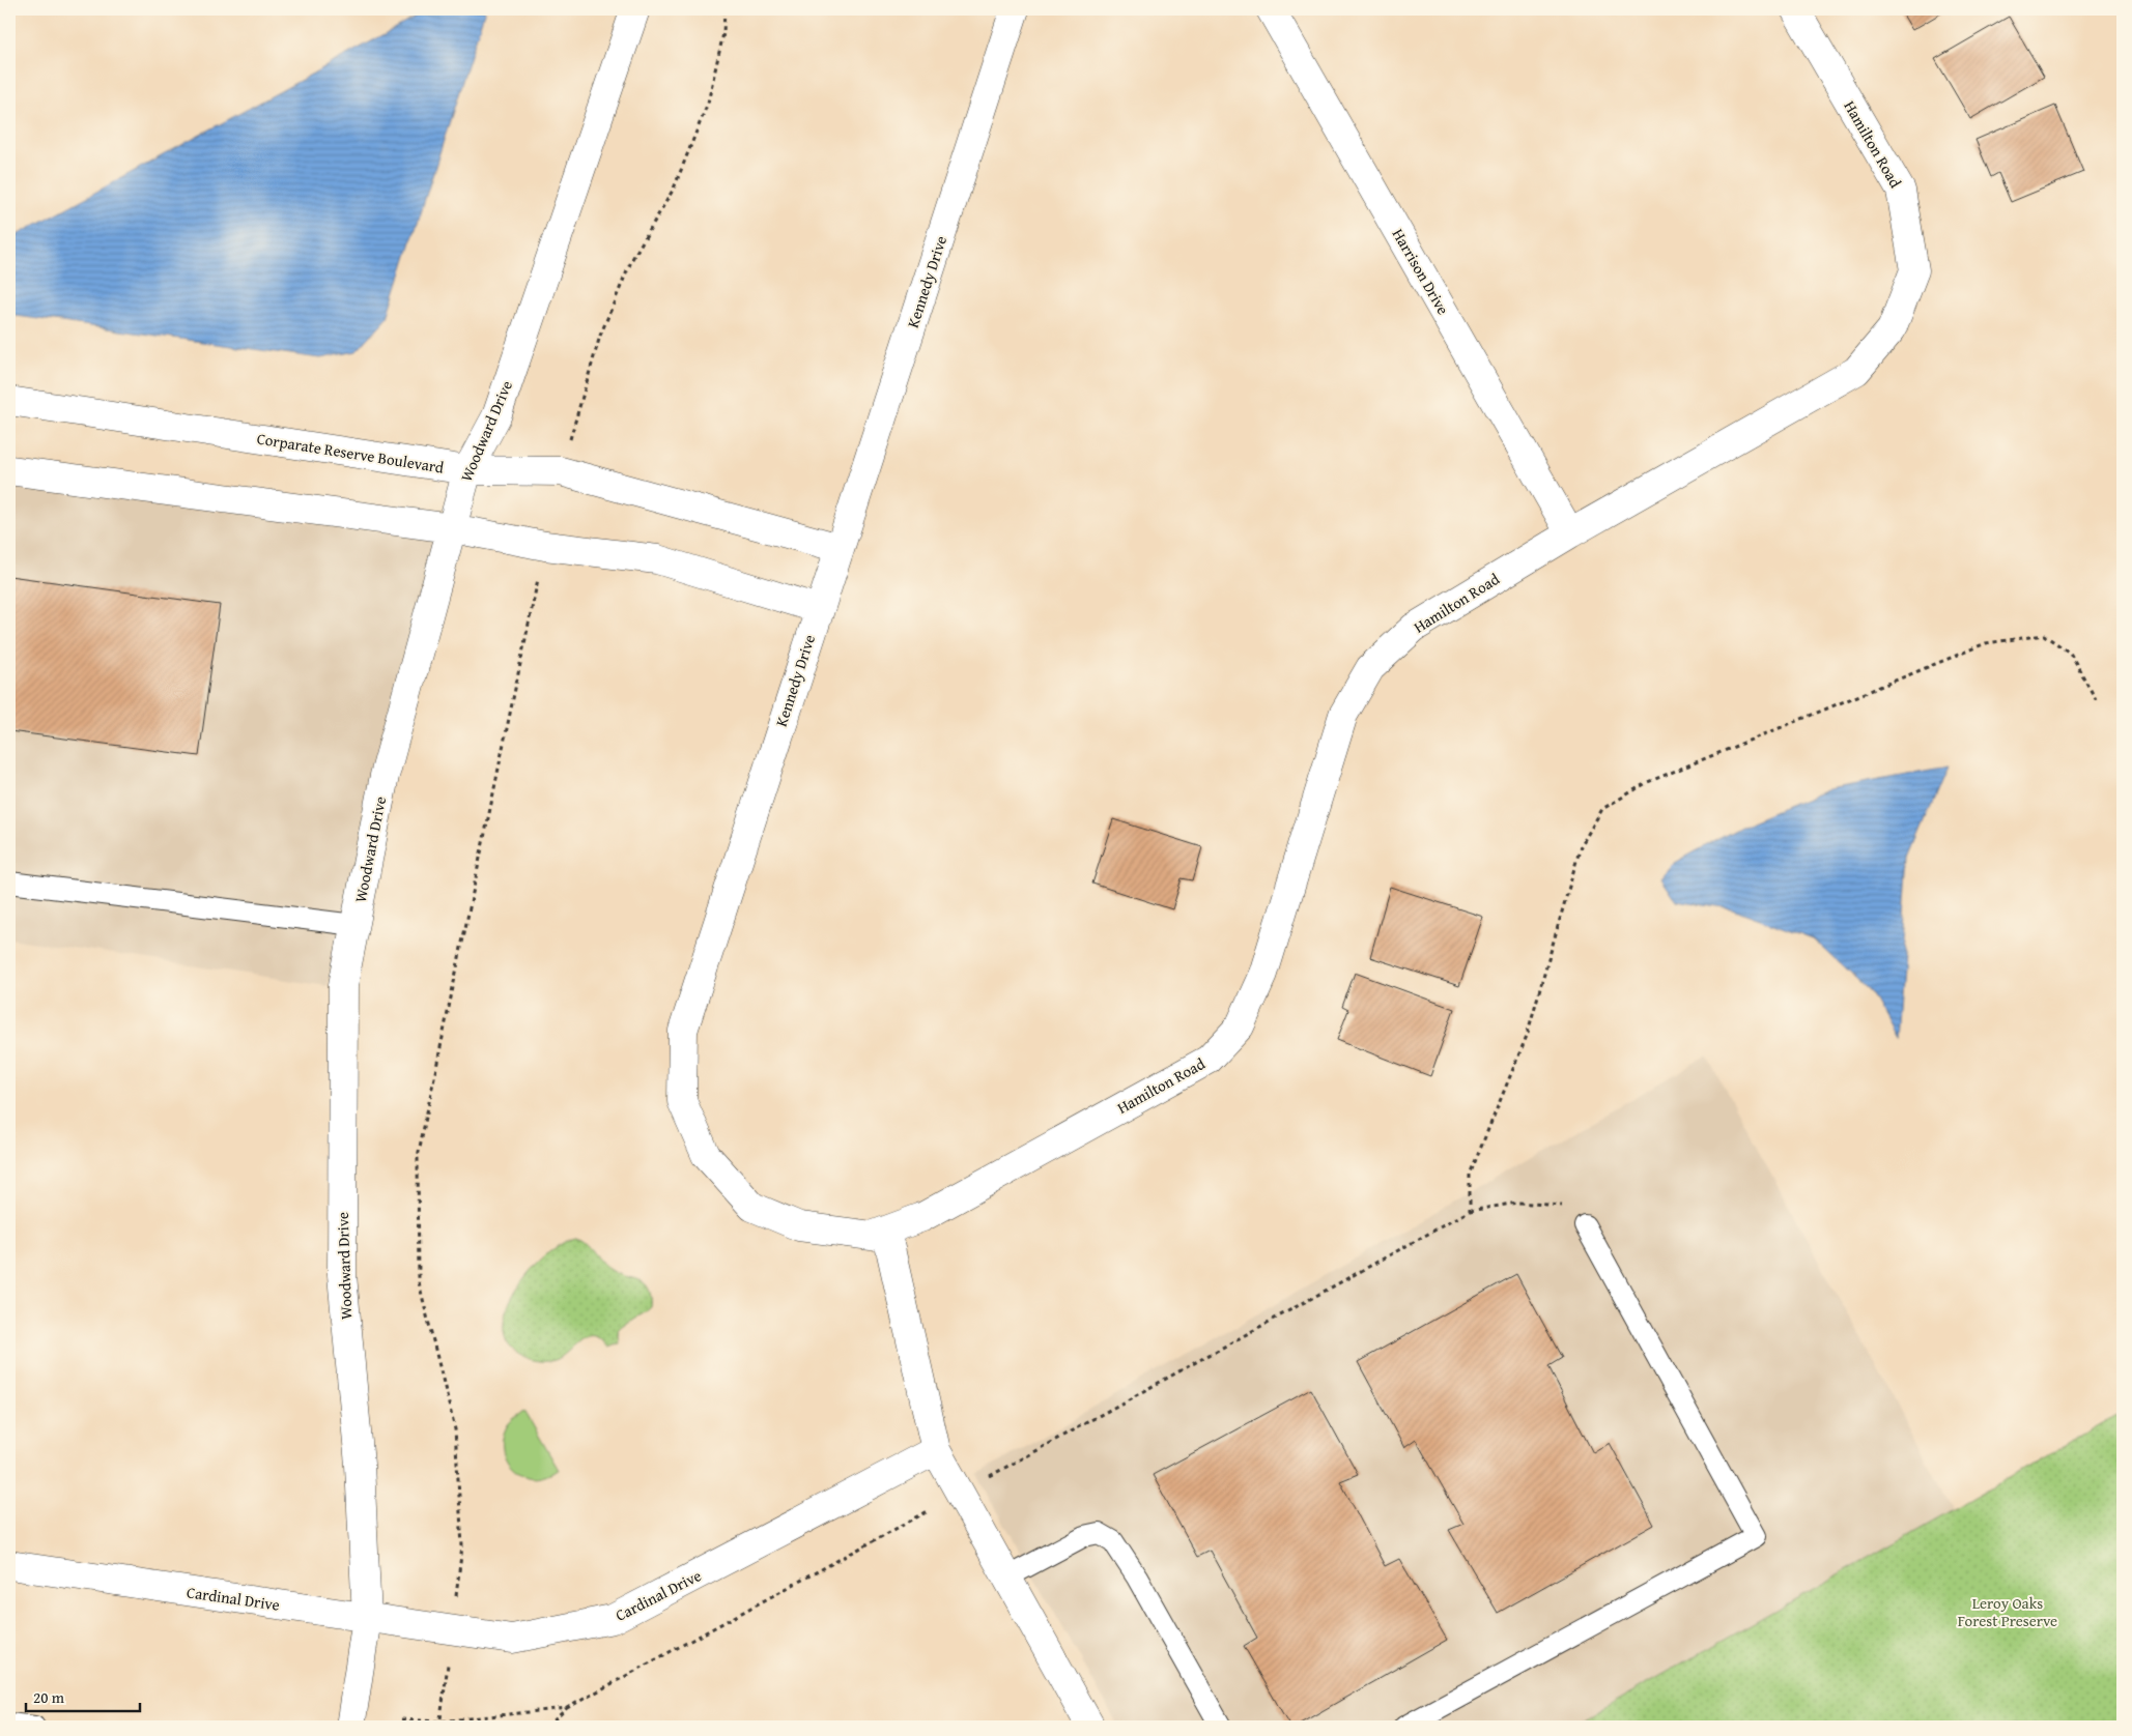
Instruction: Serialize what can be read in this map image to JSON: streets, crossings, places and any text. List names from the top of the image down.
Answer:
{
  "streets": {
    "street": [
      "Hamilton Road",
      "Harrison Drive",
      "Kennedy Drive",
      "Woodward Drive",
      "Corparate Reserve Boulevard",
      "Cardinal Drive"
    ]
  },
  "crossings": [
    ["Hamilton Road", "Harrison Drive"],
    ["Hamilton Road", "Kennedy Drive"],
    ["Kennedy Drive", "Corparate Reserve Boulevard"],
    ["Woodward Drive", "Corparate Reserve Boulevard"],
    ["Woodward Drive", "Cardinal Drive"]
  ],
  "parks": ["Leroy Oaks Forest Preserve"],
  "scale_bar": "20 m"
}
